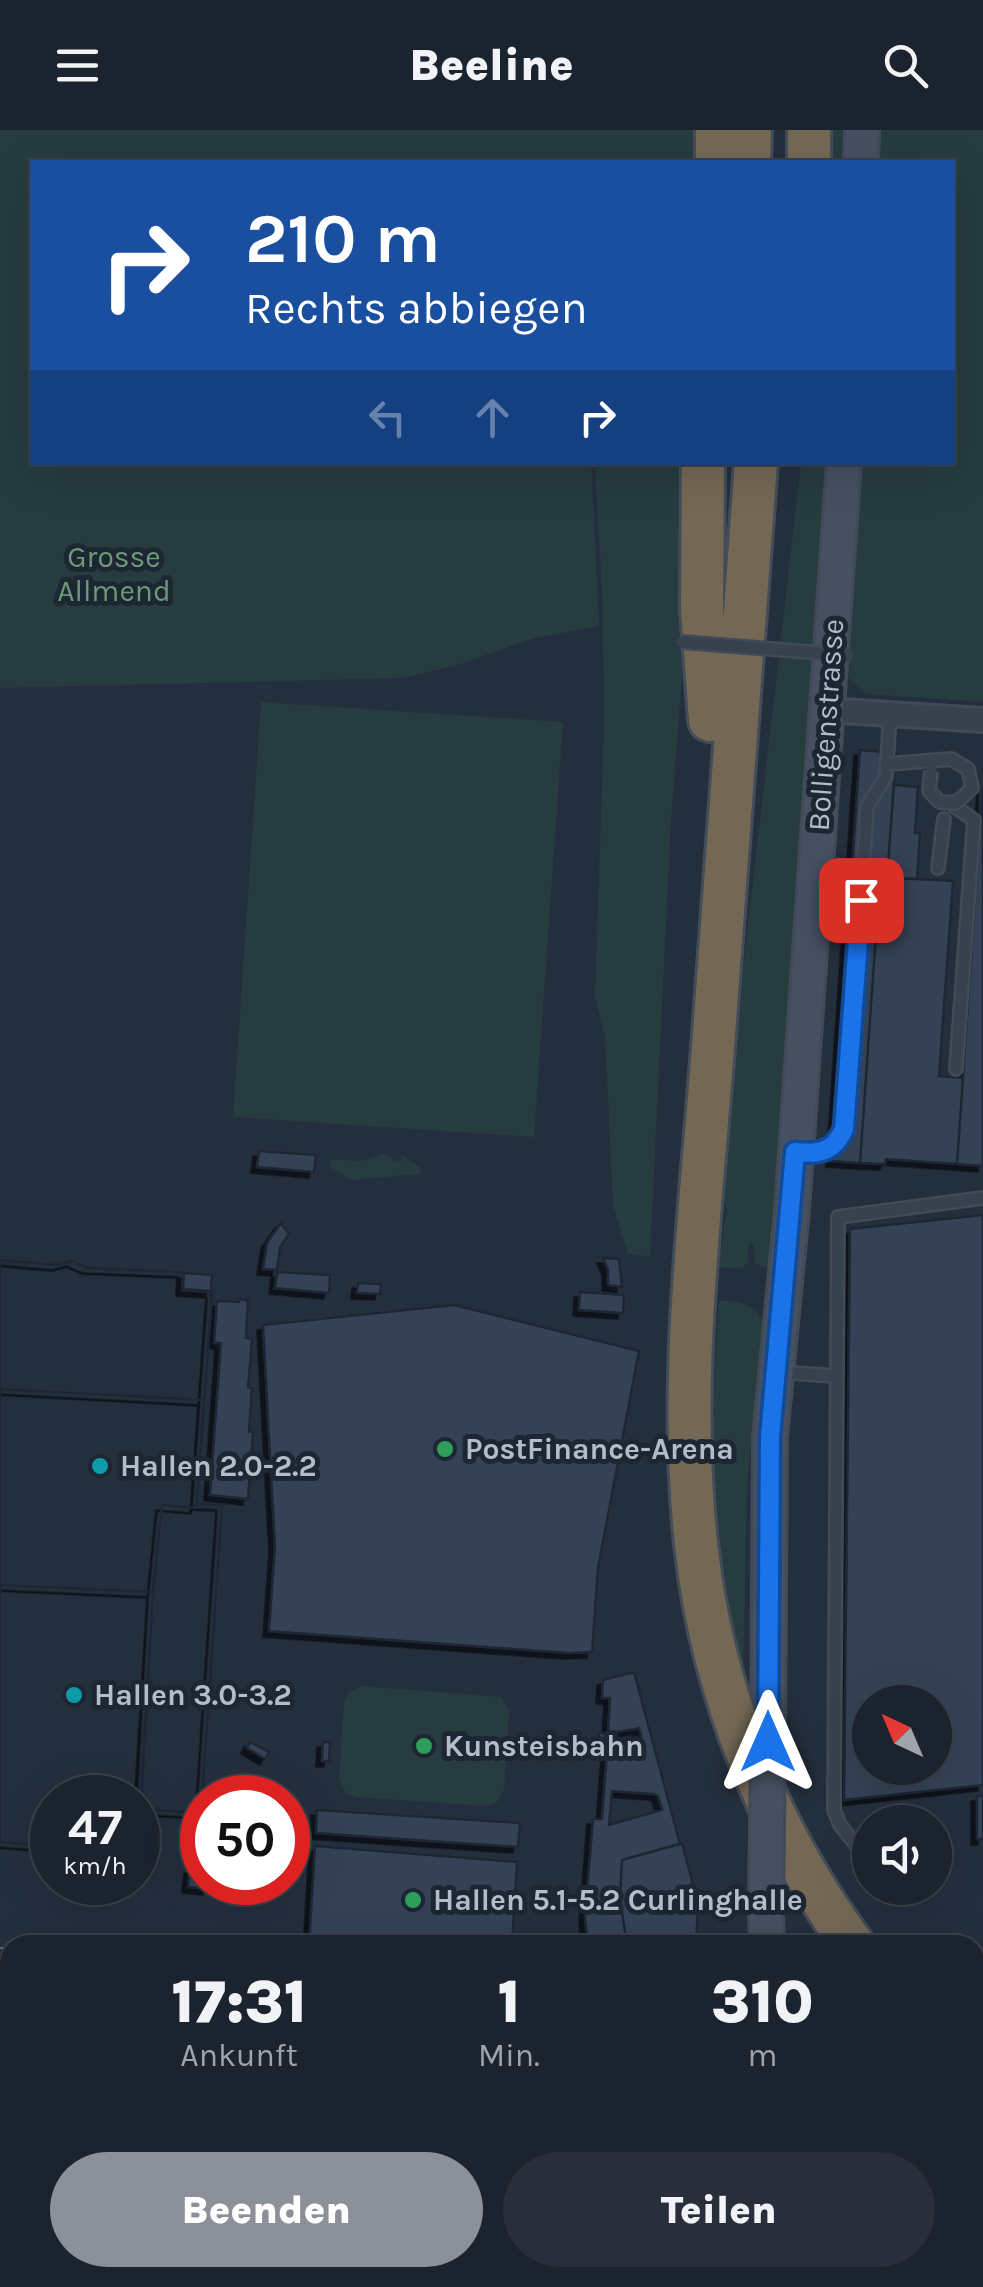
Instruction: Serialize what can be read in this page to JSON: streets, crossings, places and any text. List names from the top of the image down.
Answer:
{
  "streets": {
    "main road": ["Bolligenstrasse"]
  },
  "parks": ["Grosse Allmend"],
  "places": [
    "PostFinance-Arena",
    "Hallen 2.0-2.2",
    "Hallen 3.0-3.2",
    "Kunsteisbahn",
    "Hallen 5.1-5.2 Curlinghalle"
  ],
  "north": "top left",
  "page": {
    "header": "Beeline",
    "turn": ["210 m", "Rechts abbiegen"],
    "speed": "47 km/h",
    "limit": "50",
    "eta": [
      "17:31",
      "Ankunft",
      "1",
      "Min.",
      "310",
      "m"
    ],
    "buttons": ["Beenden", "Teilen"]
  }
}
